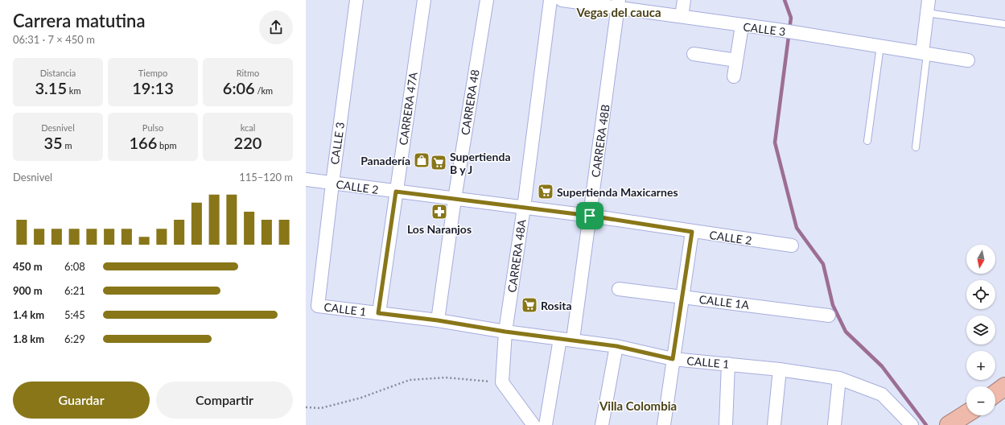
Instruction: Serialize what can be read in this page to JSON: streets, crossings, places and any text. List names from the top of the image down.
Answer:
{
  "streets": {
    "street": [
      "CALLE 3",
      "CARRERA 48",
      "CARRERA 47A",
      "CARRERA 48B",
      "CALLE 2",
      "CARRERA 48A",
      "CALLE 1A",
      "CALLE 1"
    ]
  },
  "crossings": [
    ["CALLE 3", "CARRERA 48B"],
    ["CALLE 3", "CALLE 2"],
    ["CALLE 3", "CALLE 1"],
    ["CARRERA 48", "CALLE 2"],
    ["CARRERA 48", "CALLE 1"],
    ["CARRERA 47A", "CALLE 2"],
    ["CARRERA 47A", "CALLE 1"],
    ["CARRERA 48B", "CALLE 2"],
    ["CARRERA 48B", "CALLE 1"],
    ["CALLE 2", "CARRERA 48A"],
    ["CARRERA 48A", "CALLE 1"]
  ],
  "districts": ["Vegas del cauca", "Villa Colombia"],
  "places": {
    "shop": ["Panadería"],
    "supermarket": ["Supertienda B y J", "Supertienda Maxicarnes", "Rosita"],
    "pharmacy": ["Los Naranjos"]
  },
  "north": "bottom",
  "page": {
    "heading": ["Carrera matutina", "06:31 · 7 × 450 m"],
    "stats": [
      ["Distancia", "3.15 km"],
      ["Tiempo", "19:13"],
      ["Ritmo", "6:06 /km"],
      ["Desnivel", "35 m"],
      ["Pulso", "166 bpm"],
      ["kcal", "220"]
    ],
    "chart": ["Desnivel", "115–120 m"],
    "map_buttons": ["+", "−"],
    "list": [
      {
        "name": "450 m",
        "note": "6:08"
      },
      {
        "name": "900 m",
        "note": "6:21"
      },
      {
        "name": "1.4 km",
        "note": "5:45"
      },
      {
        "name": "1.8 km",
        "note": "6:29"
      }
    ],
    "buttons": ["Guardar", "Compartir"]
  }
}
